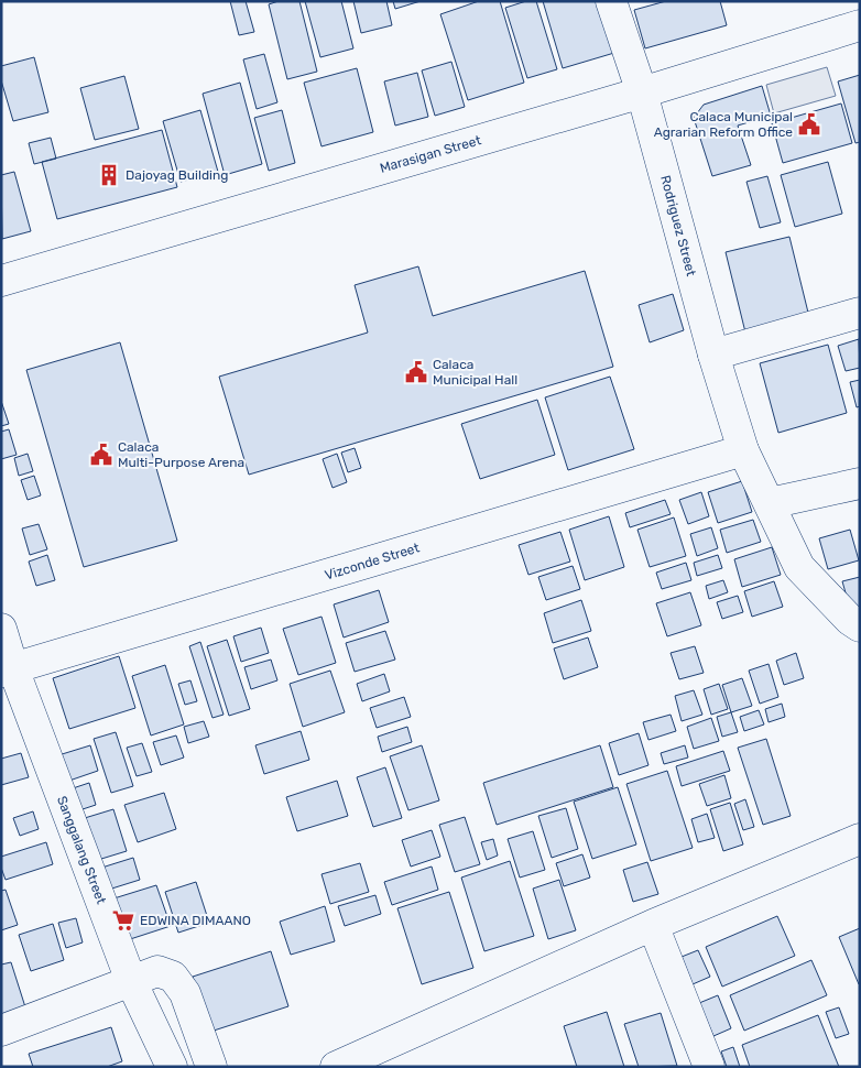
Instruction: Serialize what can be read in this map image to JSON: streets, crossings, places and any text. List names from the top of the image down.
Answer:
{
  "streets": {
    "street": [
      "Marasigan Street",
      "Rodriguez Street",
      "Vizconde Street",
      "Sanggalang Street"
    ]
  },
  "crossings": [
    ["Marasigan Street", "Rodriguez Street"],
    ["Rodriguez Street", "Vizconde Street"],
    ["Vizconde Street", "Sanggalang Street"]
  ],
  "places": {
    "public building": ["Calaca Municipal Agrarian Reform Office", "Calaca Municipal Hall", "Calaca Multi-Purpose Arena"],
    "building": ["Dajoyag Building"],
    "supermarket": ["EDWINA DIMAANO"]
  }
}
